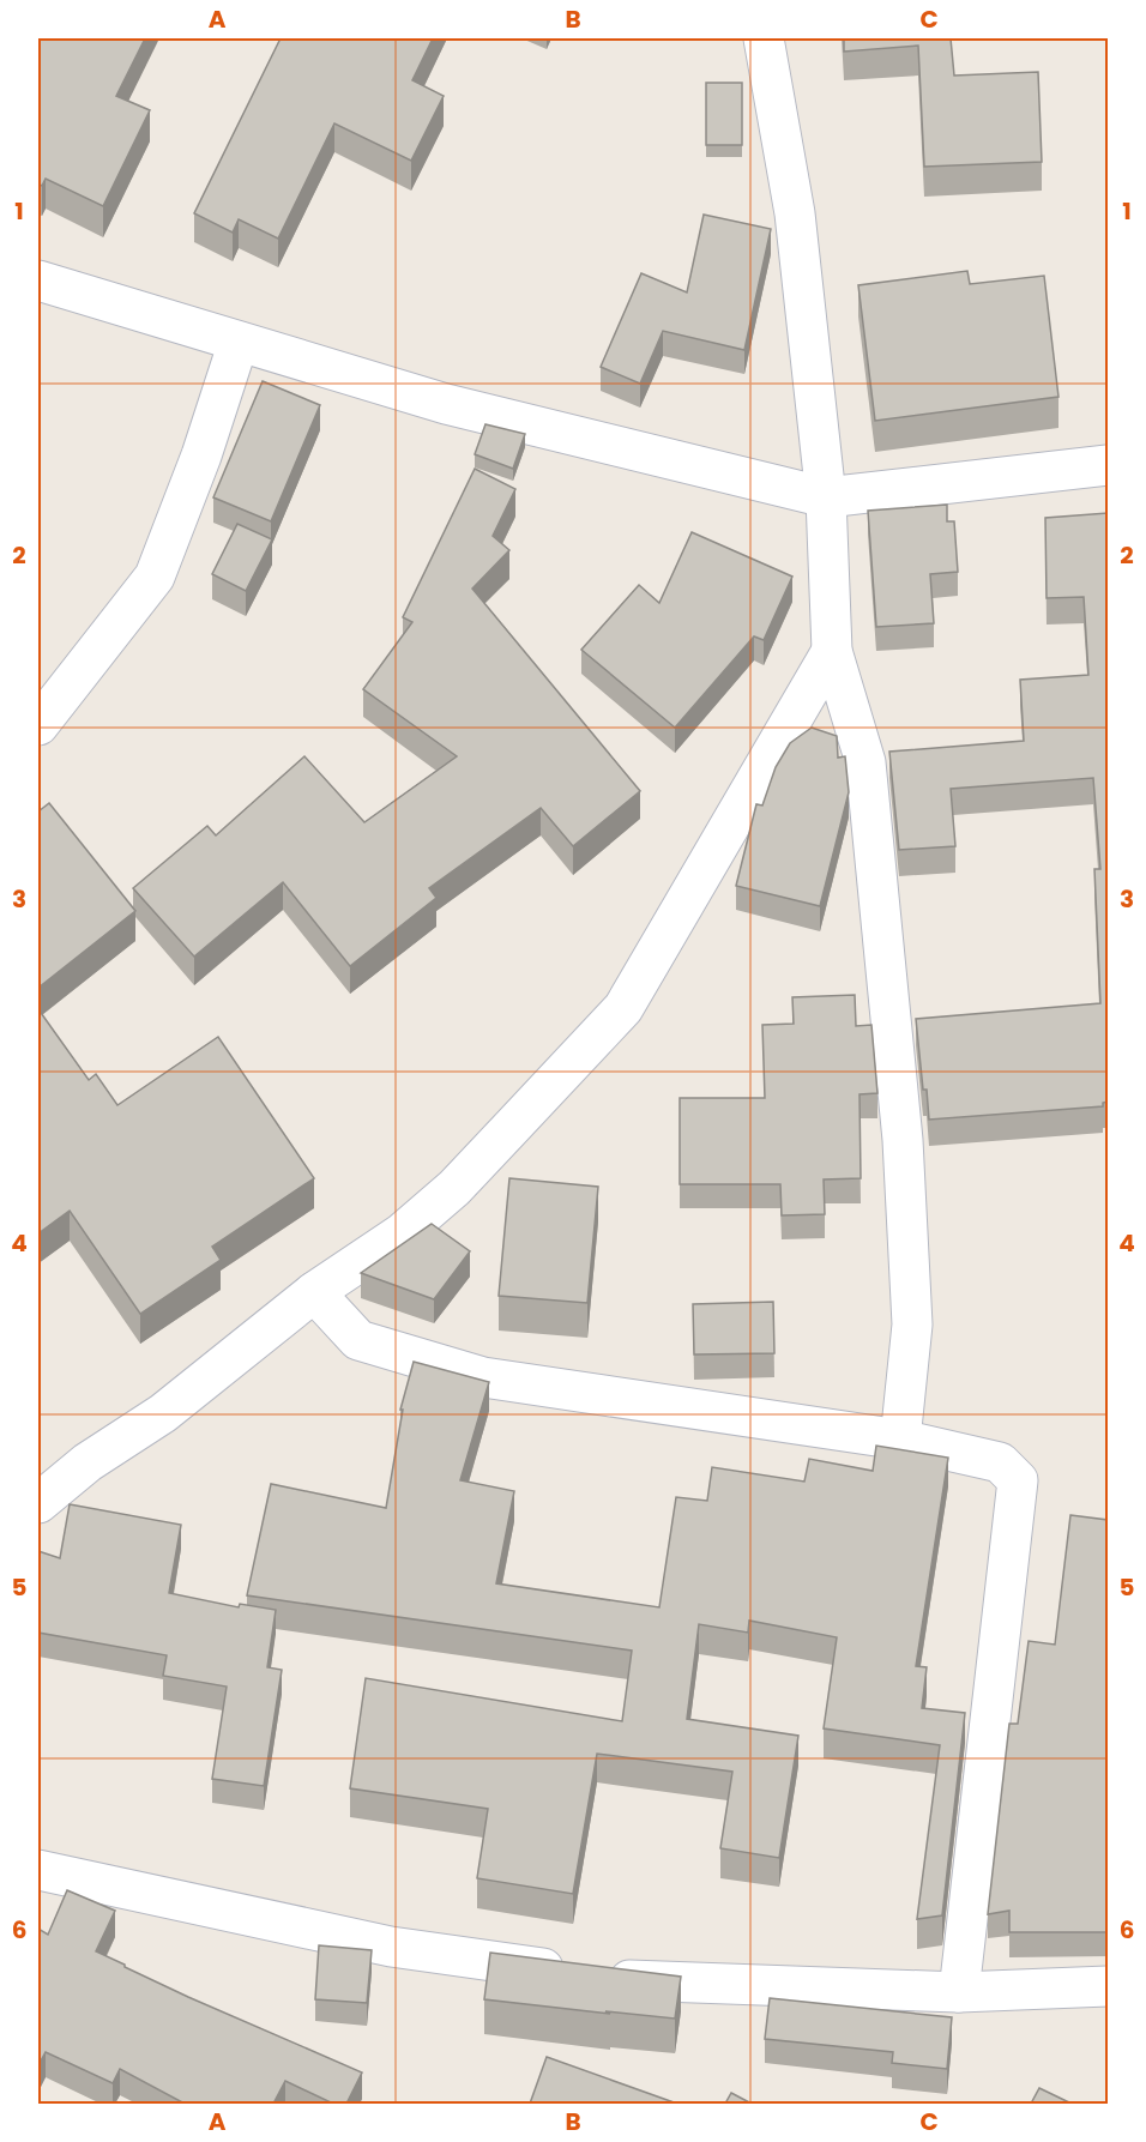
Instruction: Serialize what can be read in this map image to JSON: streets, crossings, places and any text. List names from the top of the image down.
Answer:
{
  "grid": {
    "columns": ["A", "B", "C"],
    "rows": [
      "1",
      "2",
      "3",
      "4",
      "5",
      "6"
    ]
  }
}
